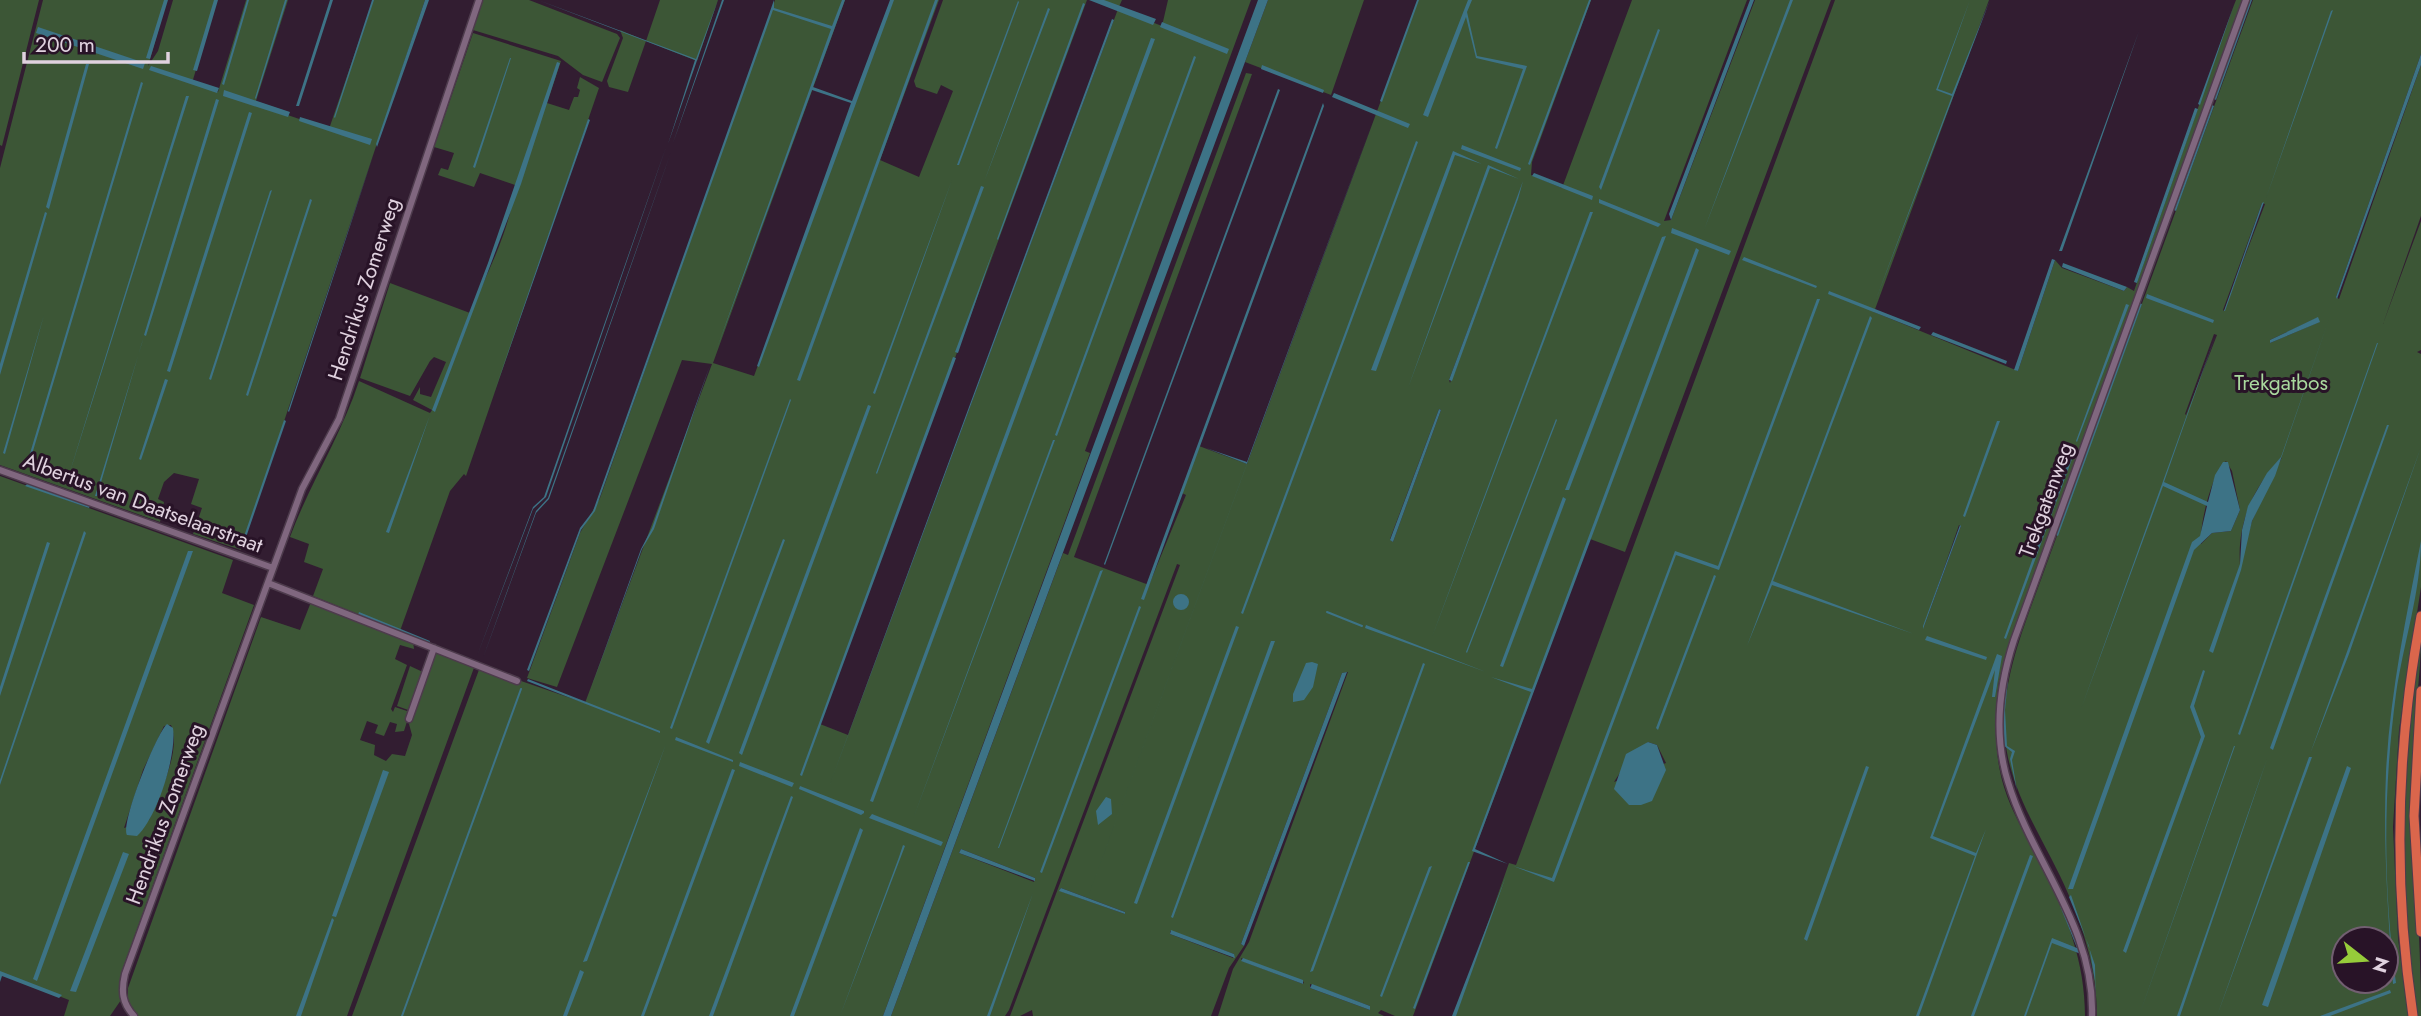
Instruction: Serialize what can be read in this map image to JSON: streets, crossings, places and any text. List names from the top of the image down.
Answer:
{
  "streets": {
    "street": ["Hendrikus Zomerweg", "Trekgatenweg", "Albertus van Daatselaarstraat"]
  },
  "crossings": [
    ["Hendrikus Zomerweg", "Albertus van Daatselaarstraat"]
  ],
  "parks": ["Trekgatbos"],
  "scale_bar": "200 m",
  "north": "right"
}
